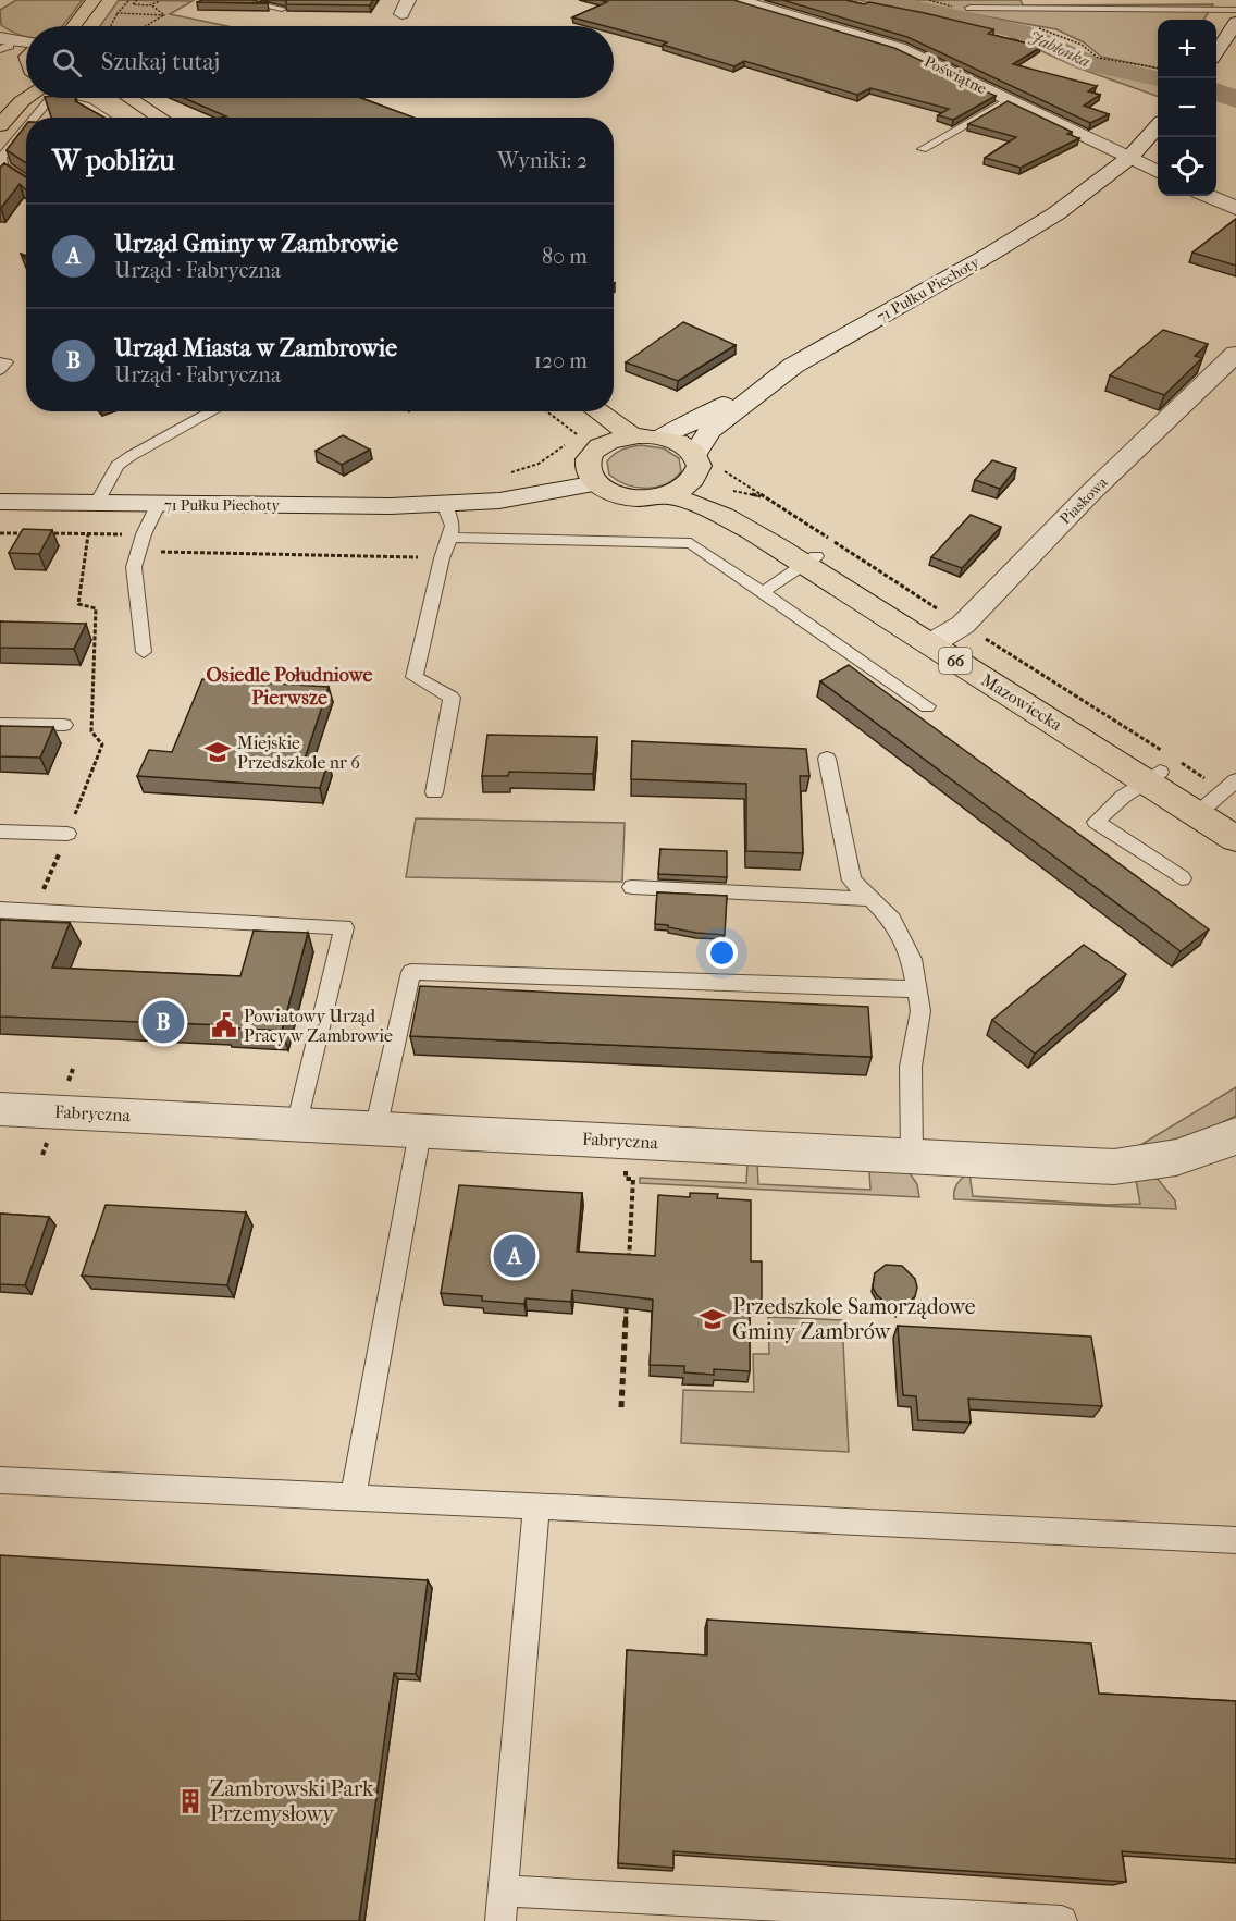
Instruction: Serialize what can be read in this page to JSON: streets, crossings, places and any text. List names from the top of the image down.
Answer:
{
  "streets": {
    "main road": ["66", "Mazowiecka"],
    "street": [
      "Poświątne",
      "71 Pułku Piechoty",
      "Piaskowa",
      "Fabryczna"
    ]
  },
  "crossings": [
    ["Poświątne", "71 Pułku Piechoty"],
    ["71 Pułku Piechoty", "Mazowiecka"],
    ["Piaskowa", "Mazowiecka"]
  ],
  "districts": ["Osiedle Południowe Pierwsze"],
  "water": ["Jabłonka"],
  "places": {
    "school or university": ["Miejskie Przedszkole nr 6", "Przedszkole Samorządowe Gminy Zambrów"],
    "public building": ["Powiatowy Urząd Pracy w Zambrowie"],
    "building": ["Zambrowski Park Przemysłowy"]
  },
  "page": {
    "map_buttons": ["+", "−"],
    "search": "Szukaj tutaj",
    "heading": ["W pobliżu", "Wyniki: 2"],
    "list": [
      {
        "mark": "A",
        "name": "Urząd Gminy w Zambrowie",
        "note": "Urząd · Fabryczna",
        "value": "80 m"
      },
      {
        "mark": "B",
        "name": "Urząd Miasta w Zambrowie",
        "note": "Urząd · Fabryczna",
        "value": "120 m"
      }
    ],
    "pins": ["B", "A"]
  }
}
